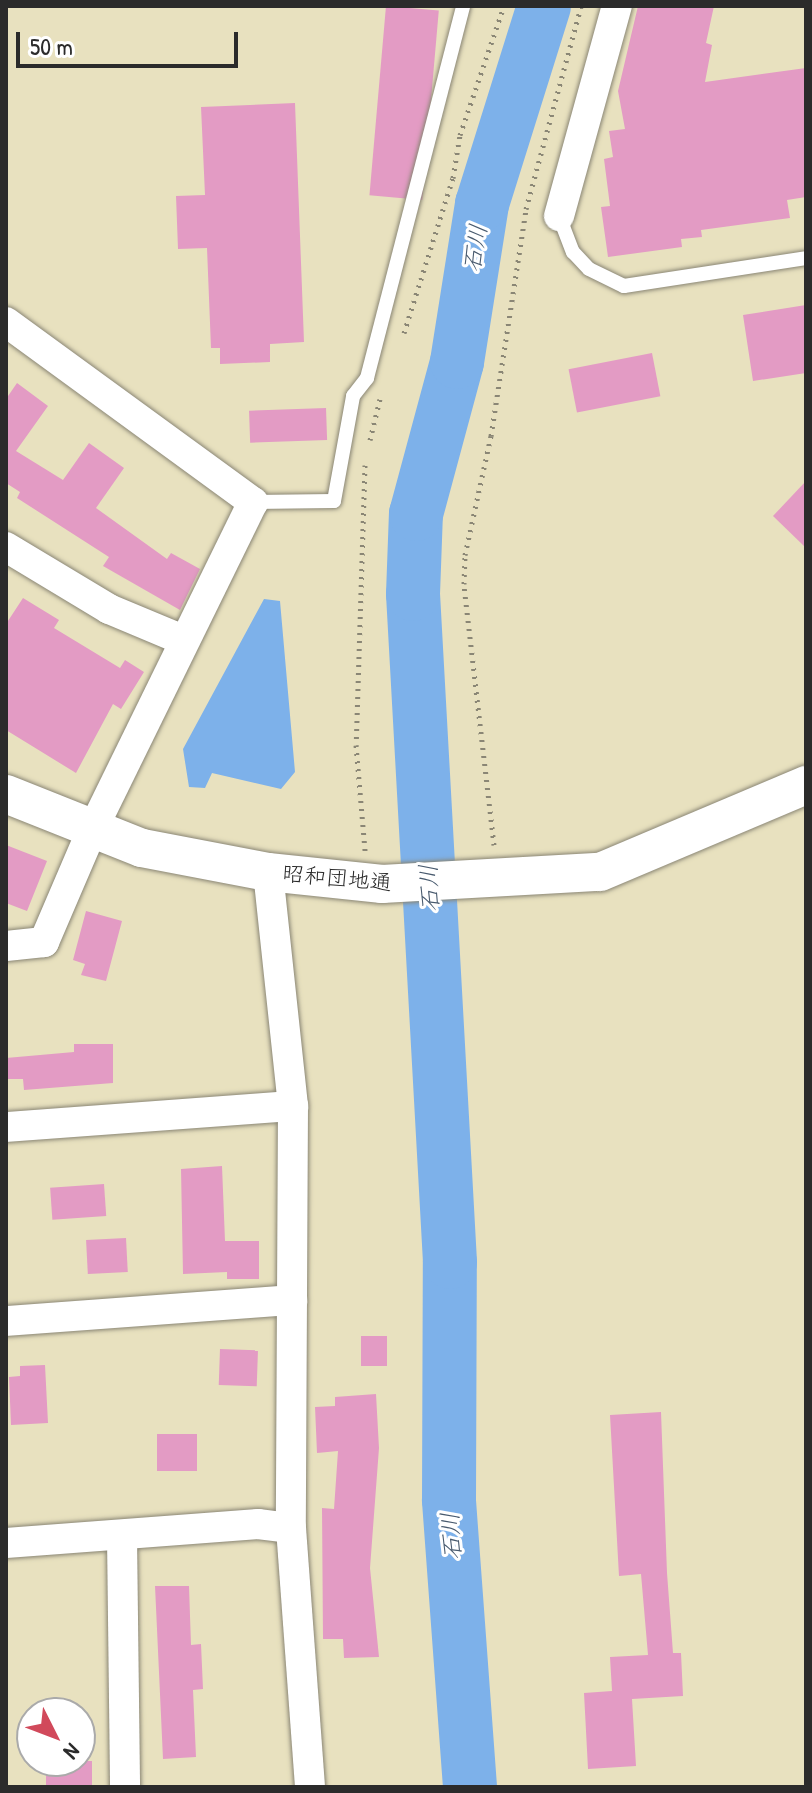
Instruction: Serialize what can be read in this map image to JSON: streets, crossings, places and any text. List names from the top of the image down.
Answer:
{
  "streets": {
    "street": ["昭和団地通"]
  },
  "water": ["石川"],
  "scale_bar": "50 m",
  "north": "bottom right"
}
